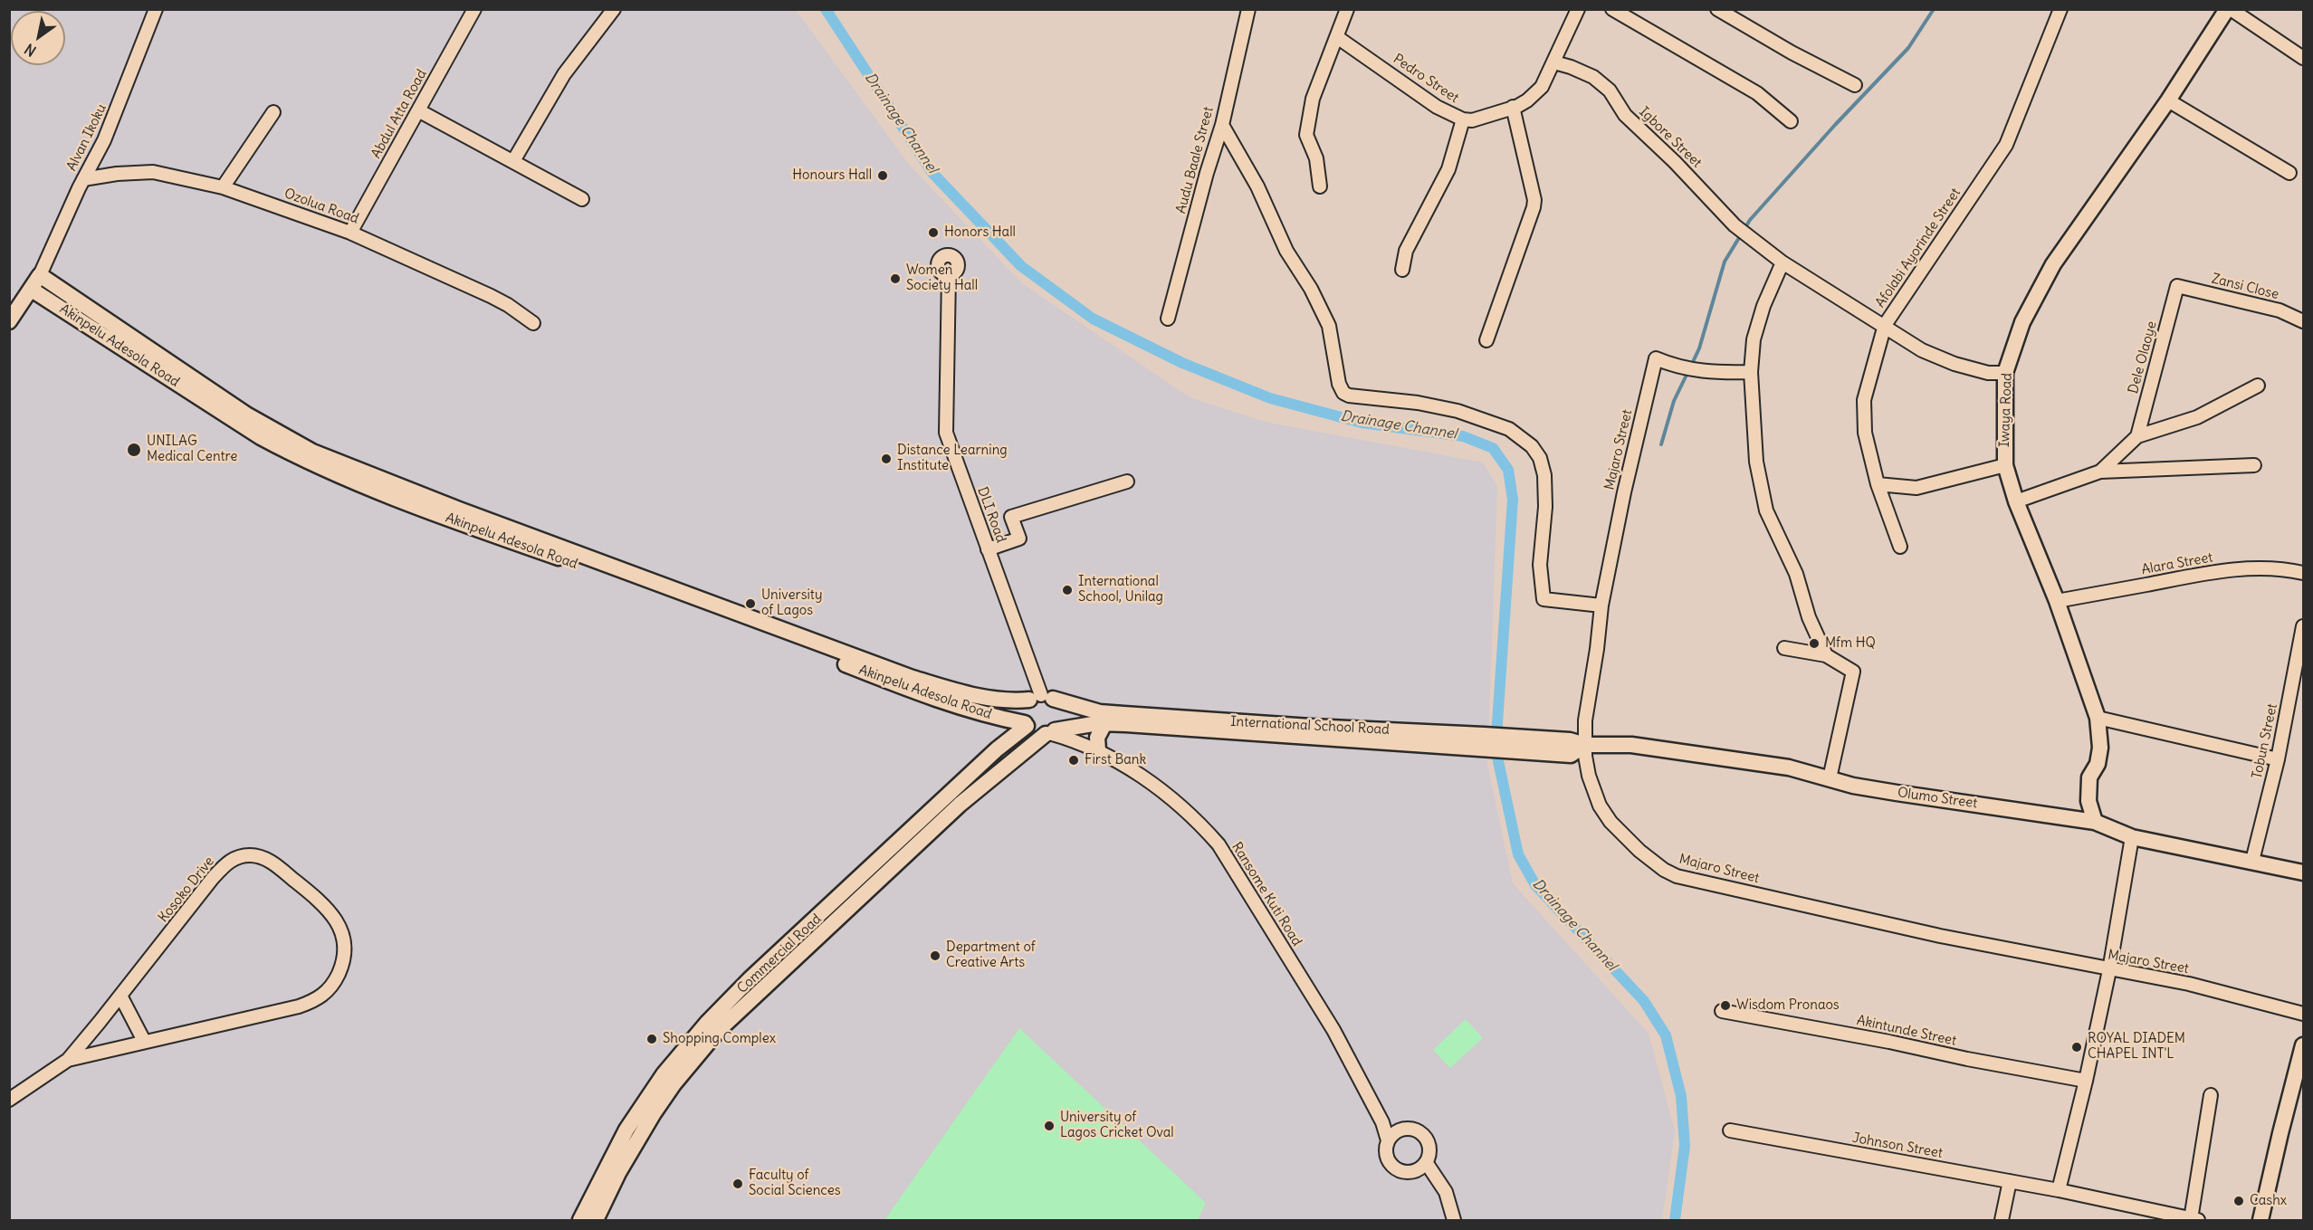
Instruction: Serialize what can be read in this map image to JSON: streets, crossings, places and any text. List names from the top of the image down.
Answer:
{
  "streets": {
    "street": [
      "Pedro Street",
      "Abdul Atta Road",
      "Alvan Ikoku",
      "Igbore Street",
      "Audu Baale Street",
      "Ozolua Road",
      "Afolabi Ayorinde Street",
      "Zansi Close",
      "Akinpelu Adesola Road",
      "Dele Olaoye",
      "Iwaya Road",
      "Majaro Street",
      "DLI Road",
      "Alara Street",
      "International School Road",
      "Tobun Street",
      "Olumo Street",
      "Kosoko Drive",
      "Ransome Kuti Road",
      "Commercial Road",
      "Akintunde Street",
      "Johnson Street"
    ]
  },
  "crossings": [
    ["Pedro Street", "Igbore Street"],
    ["Abdul Atta Road", "Ozolua Road"],
    ["Alvan Ikoku", "Ozolua Road"],
    ["Alvan Ikoku", "Akinpelu Adesola Road"],
    ["Igbore Street", "Afolabi Ayorinde Street"],
    ["Igbore Street", "Iwaya Road"],
    ["Zansi Close", "Dele Olaoye"],
    ["Akinpelu Adesola Road", "DLI Road"],
    ["Akinpelu Adesola Road", "International School Road"],
    ["Akinpelu Adesola Road", "Ransome Kuti Road"],
    ["Akinpelu Adesola Road", "Commercial Road"],
    ["Iwaya Road", "Alara Street"],
    ["Iwaya Road", "Olumo Street"],
    ["Majaro Street", "International School Road"],
    ["Majaro Street", "Olumo Street"],
    ["DLI Road", "International School Road"],
    ["DLI Road", "Ransome Kuti Road"],
    ["DLI Road", "Commercial Road"],
    ["International School Road", "Olumo Street"],
    ["International School Road", "Ransome Kuti Road"],
    ["International School Road", "Commercial Road"],
    ["Tobun Street", "Olumo Street"],
    ["Ransome Kuti Road", "Commercial Road"]
  ],
  "water": ["Drainage Channel"],
  "places": [
    "Honours Hall",
    "Honors Hall",
    "Women Society Hall",
    "UNILAG Medical Centre",
    "Distance Learning Institute",
    "International School, Unilag",
    "University of Lagos",
    "Mfm HQ",
    "First Bank",
    "Department of Creative Arts",
    "Wisdom Pronaos",
    "Shopping Complex",
    "ROYAL DIADEM CHAPEL INT'L",
    "University of Lagos Cricket Oval",
    "Faculty of Social Sciences",
    "Cashx"
  ],
  "north": "bottom left"
}
